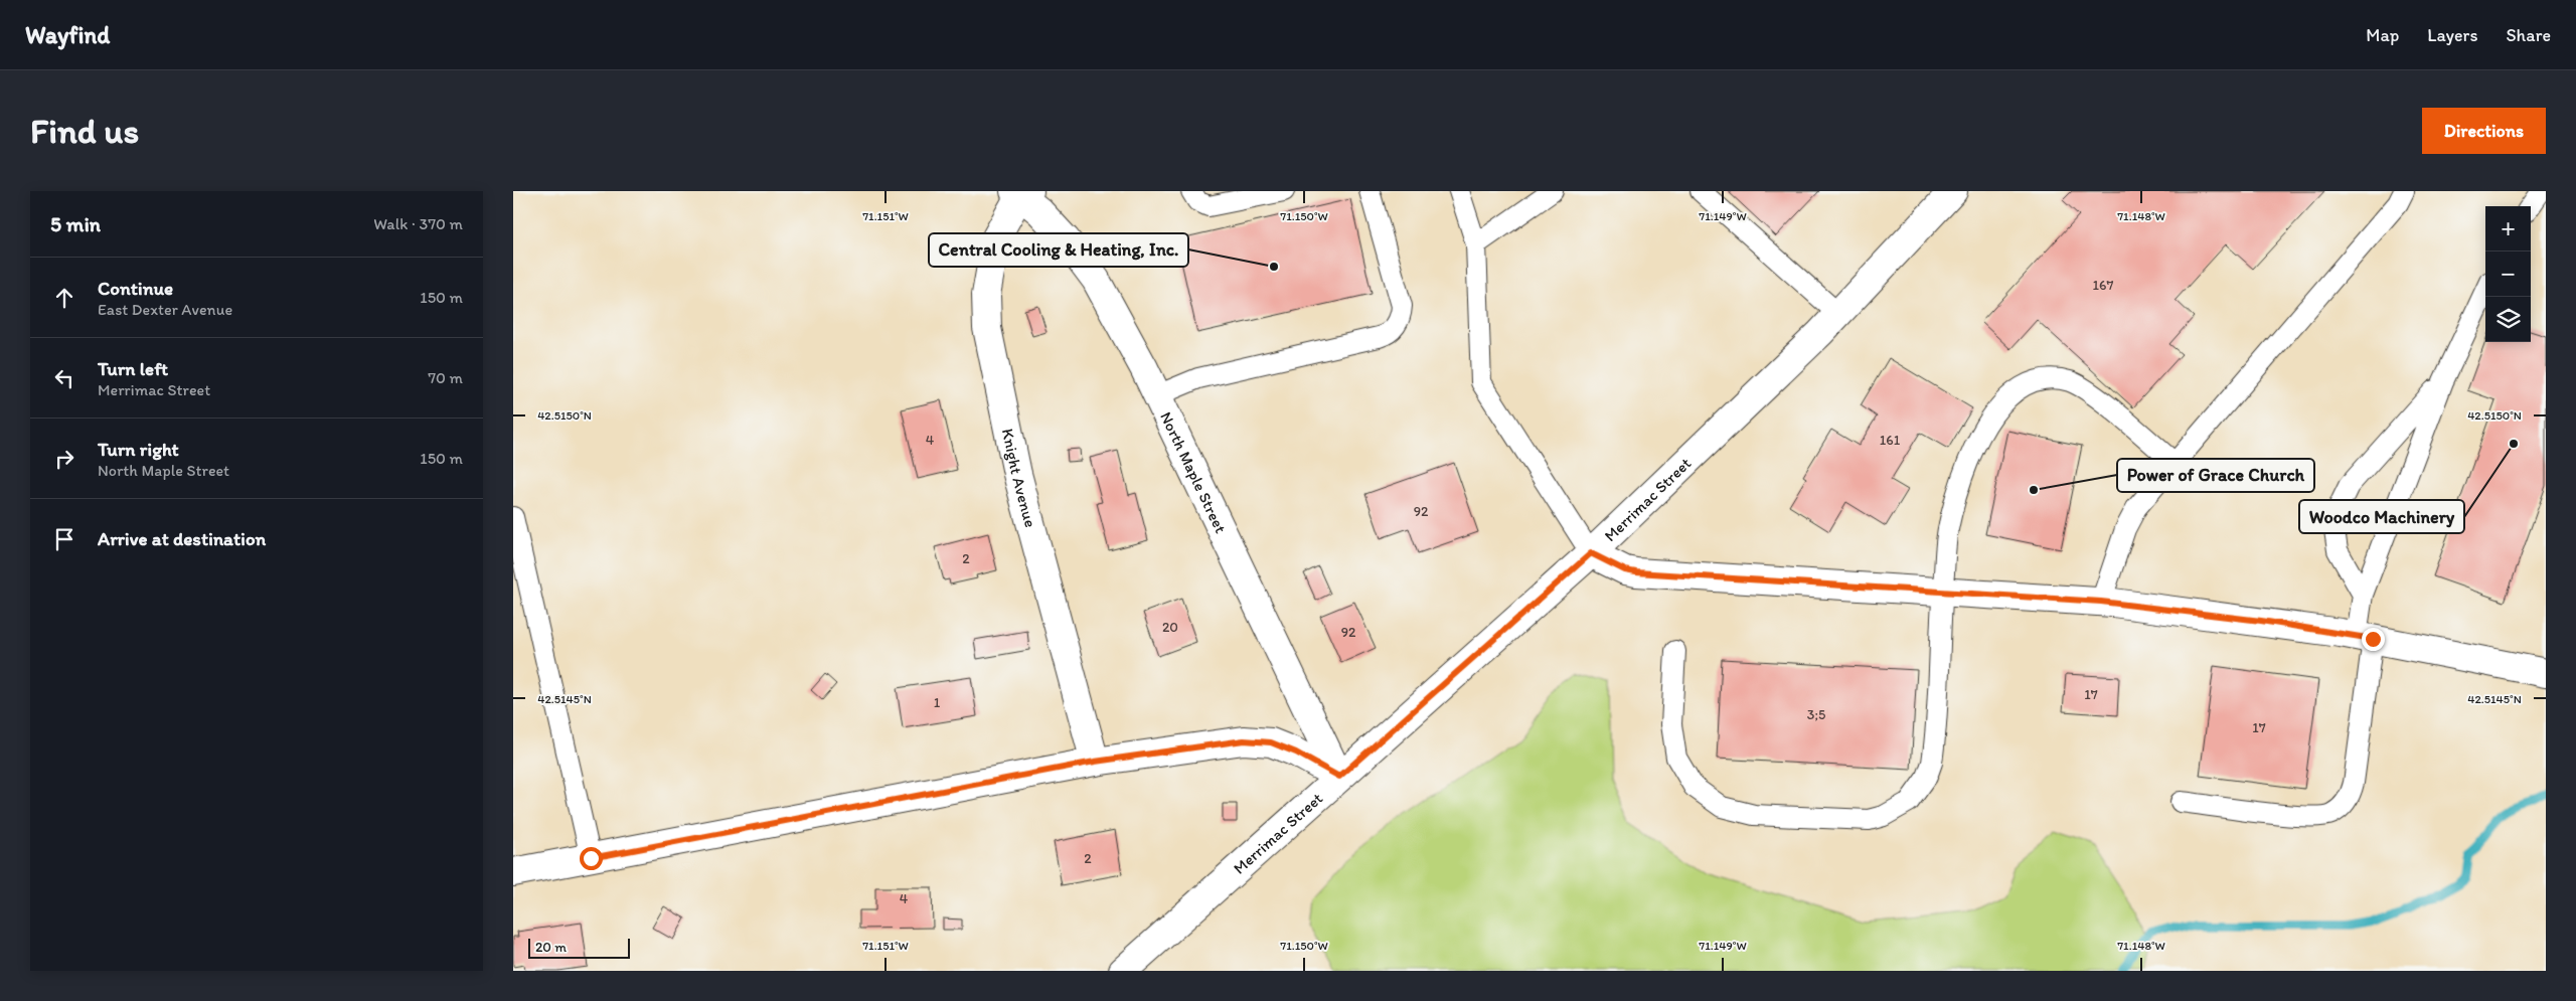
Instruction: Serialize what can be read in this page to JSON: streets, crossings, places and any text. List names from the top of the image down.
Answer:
{
  "streets": {
    "street": ["North Maple Street", "Knight Avenue", "Merrimac Street"]
  },
  "crossings": [
    ["North Maple Street", "Knight Avenue"],
    ["North Maple Street", "Merrimac Street"]
  ],
  "places": ["Central Cooling & Heating, Inc.", "Woodco Machinery", "Power of Grace Church"],
  "house_numbers": [
    "167",
    "4",
    "161",
    "92",
    "2",
    "20",
    "92",
    "17",
    "1",
    "3;5",
    "17",
    "2",
    "4"
  ],
  "scale_bar": "20 m",
  "page": {
    "header": "Wayfind",
    "nav": ["Map", "Layers", "Share"],
    "buttons": "Directions",
    "title": "Find us",
    "heading": ["5 min", "Walk · 370 m"],
    "map_buttons": ["+", "−"],
    "list": [
      ["Continue", "East Dexter Avenue", "150 m"],
      ["Turn left", "Merrimac Street", "70 m"],
      ["Turn right", "North Maple Street", "150 m"],
      "Arrive at destination"
    ],
    "scale": "20 m"
  },
  "coordinates": [
    "71.151°W",
    "71.150°W",
    "71.149°W",
    "71.148°W",
    "42.5150°N",
    "42.5145°N"
  ]
}
